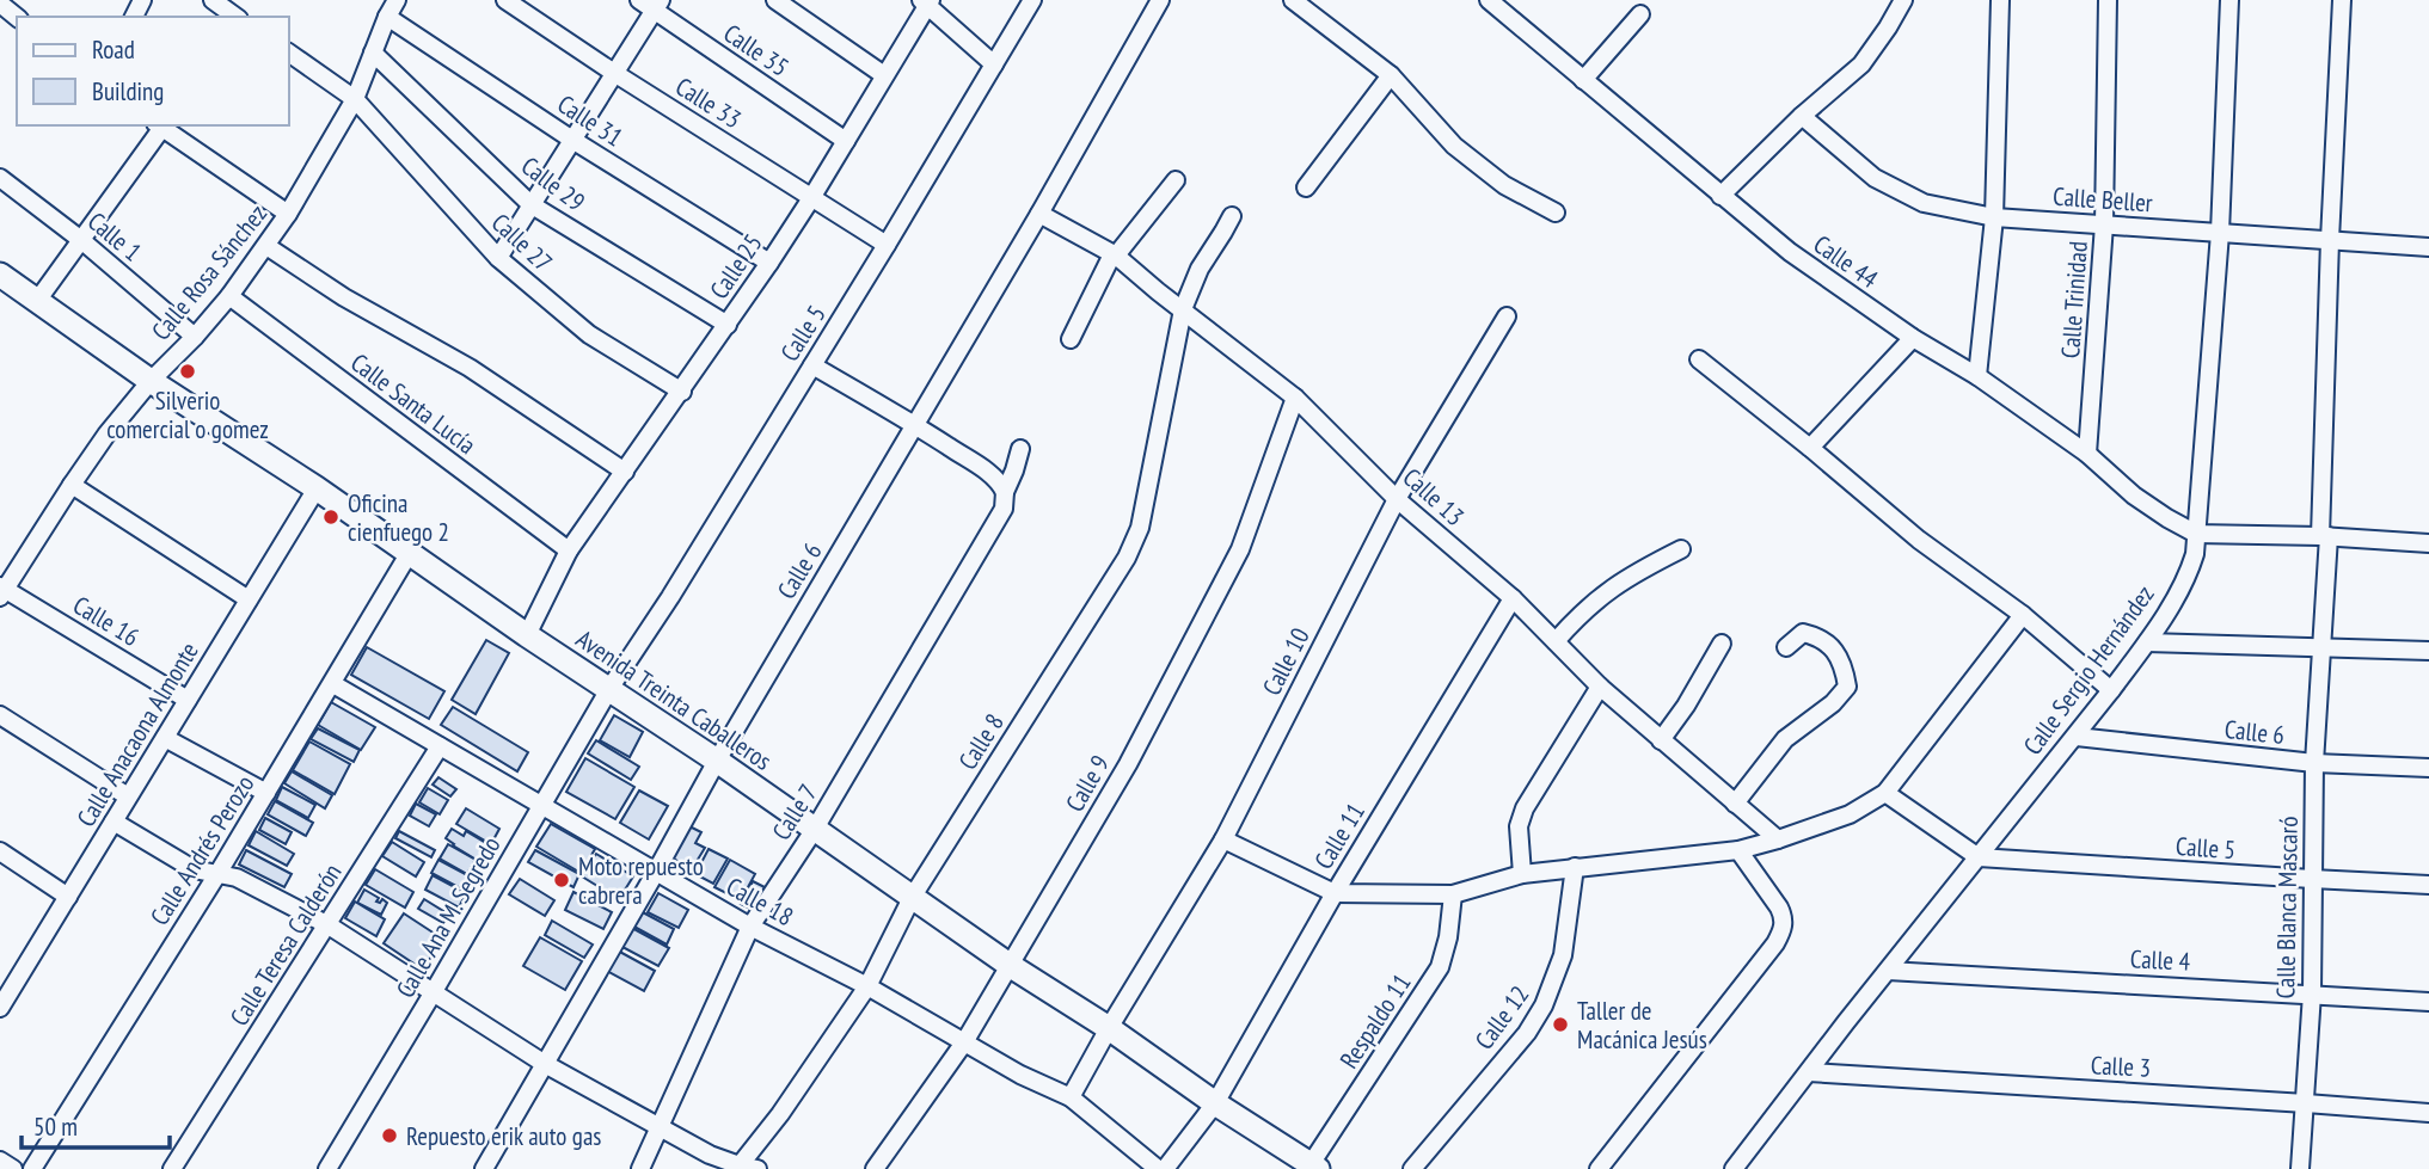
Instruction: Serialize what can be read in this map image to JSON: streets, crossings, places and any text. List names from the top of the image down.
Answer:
{
  "streets": {
    "street": [
      "Calle 35",
      "Calle 33",
      "Calle 31",
      "Calle 29",
      "Calle Beller",
      "Calle 1",
      "Calle 27",
      "Calle 44",
      "Calle 25",
      "Calle Rosa Sánchez",
      "Calle Trinidad",
      "Calle 5",
      "Calle Santa Lucía",
      "Calle 13",
      "Calle 6",
      "Calle 16",
      "Calle 10",
      "Calle Sergio Hernández",
      "Avenida Treinta Caballeros",
      "Calle Anacaona Almonte",
      "Calle 8",
      "Calle 9",
      "Calle 7",
      "Calle 11",
      "Calle Andrés Perozo",
      "Calle 18",
      "Calle Blanca Mascaró",
      "Calle Ana M. Segredo",
      "Calle Teresa Calderón",
      "Calle 4",
      "Calle 12",
      "Respaldo 11",
      "Calle 3"
    ]
  },
  "crossings": [
    ["Calle 35", "Calle 25"],
    ["Calle 33", "Calle 25"],
    ["Calle 33", "Calle 5"],
    ["Calle 31", "Calle 25"],
    ["Calle 31", "Calle Rosa Sánchez"],
    ["Calle 29", "Calle 25"],
    ["Calle 29", "Calle Rosa Sánchez"],
    ["Calle Beller", "Calle Trinidad"],
    ["Calle Beller", "Calle Sergio Hernández"],
    ["Calle Beller", "Calle Blanca Mascaró"],
    ["Calle 1", "Calle Rosa Sánchez"],
    ["Calle 27", "Calle 25"],
    ["Calle 27", "Calle Rosa Sánchez"],
    ["Calle 44", "Calle Trinidad"],
    ["Calle 44", "Calle Sergio Hernández"],
    ["Calle 25", "Calle Santa Lucía"],
    ["Calle 25", "Avenida Treinta Caballeros"],
    ["Calle Rosa Sánchez", "Calle Santa Lucía"],
    ["Calle Rosa Sánchez", "Calle 16"],
    ["Calle Rosa Sánchez", "Avenida Treinta Caballeros"],
    ["Calle 5", "Calle Sergio Hernández"],
    ["Calle 5", "Avenida Treinta Caballeros"],
    ["Calle 5", "Calle Blanca Mascaró"],
    ["Calle 5", "Calle Ana M. Segredo"],
    ["Calle 13", "Calle 6"],
    ["Calle 13", "Calle 10"],
    ["Calle 13", "Calle 8"],
    ["Calle 13", "Calle 9"],
    ["Calle 13", "Calle 11"],
    ["Calle 6", "Calle Sergio Hernández"],
    ["Calle 6", "Avenida Treinta Caballeros"],
    ["Calle 6", "Calle 18"],
    ["Calle 6", "Calle Blanca Mascaró"],
    ["Calle 16", "Calle Anacaona Almonte"],
    ["Calle 10", "Avenida Treinta Caballeros"],
    ["Calle 10", "Calle 18"],
    ["Calle Sergio Hernández", "Calle 4"],
    ["Calle Sergio Hernández", "Calle 3"],
    ["Avenida Treinta Caballeros", "Calle Anacaona Almonte"],
    ["Avenida Treinta Caballeros", "Calle 8"],
    ["Avenida Treinta Caballeros", "Calle 9"],
    ["Avenida Treinta Caballeros", "Calle 7"],
    ["Avenida Treinta Caballeros", "Calle 11"],
    ["Avenida Treinta Caballeros", "Calle Andrés Perozo"],
    ["Avenida Treinta Caballeros", "Calle Ana M. Segredo"],
    ["Avenida Treinta Caballeros", "Respaldo 11"],
    ["Calle 8", "Calle 18"],
    ["Calle 9", "Calle 18"],
    ["Calle 7", "Calle 18"],
    ["Calle Andrés Perozo", "Calle 18"],
    ["Calle 18", "Calle Ana M. Segredo"],
    ["Calle 18", "Calle Teresa Calderón"],
    ["Calle Blanca Mascaró", "Calle 4"],
    ["Calle Blanca Mascaró", "Calle 3"]
  ],
  "places": [
    "Silverio comercial o gomez",
    "Oficina cienfuego 2",
    "Moto repuesto cabrera",
    "Taller de Macánica Jesús",
    "Repuesto erik auto gas"
  ],
  "legend": ["Road", "Building"],
  "scale_bar": "50 m"
}
